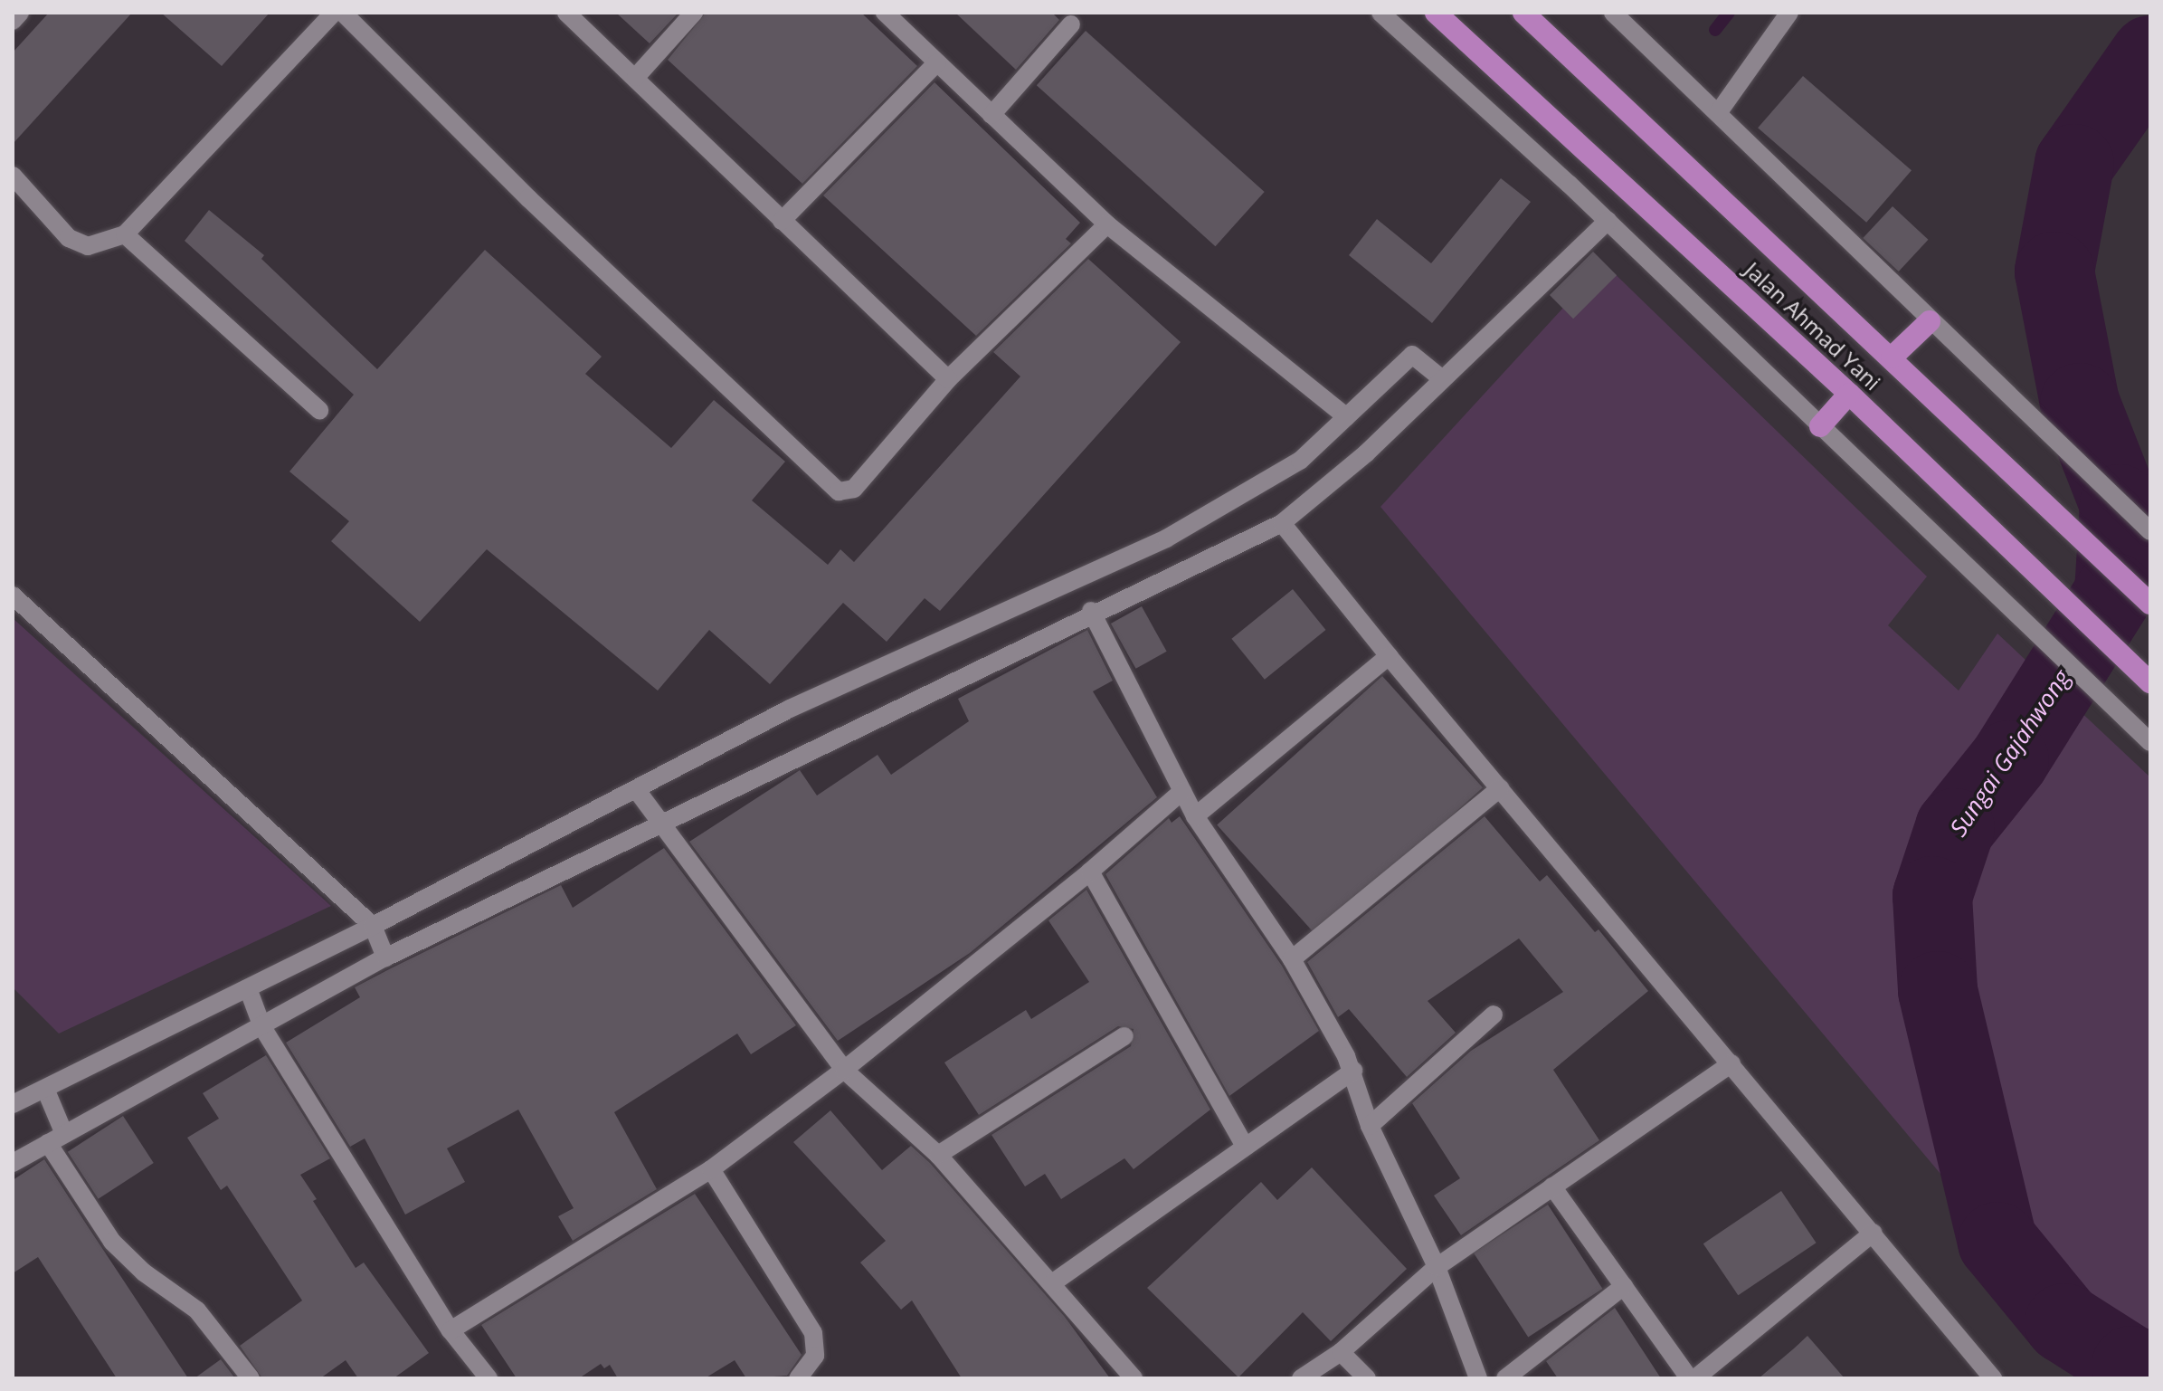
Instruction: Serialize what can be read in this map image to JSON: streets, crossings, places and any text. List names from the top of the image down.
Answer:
{
  "streets": {
    "highway": ["Jalan Ahmad Yani"]
  },
  "water": ["Sungai Gajahwong"]
}
